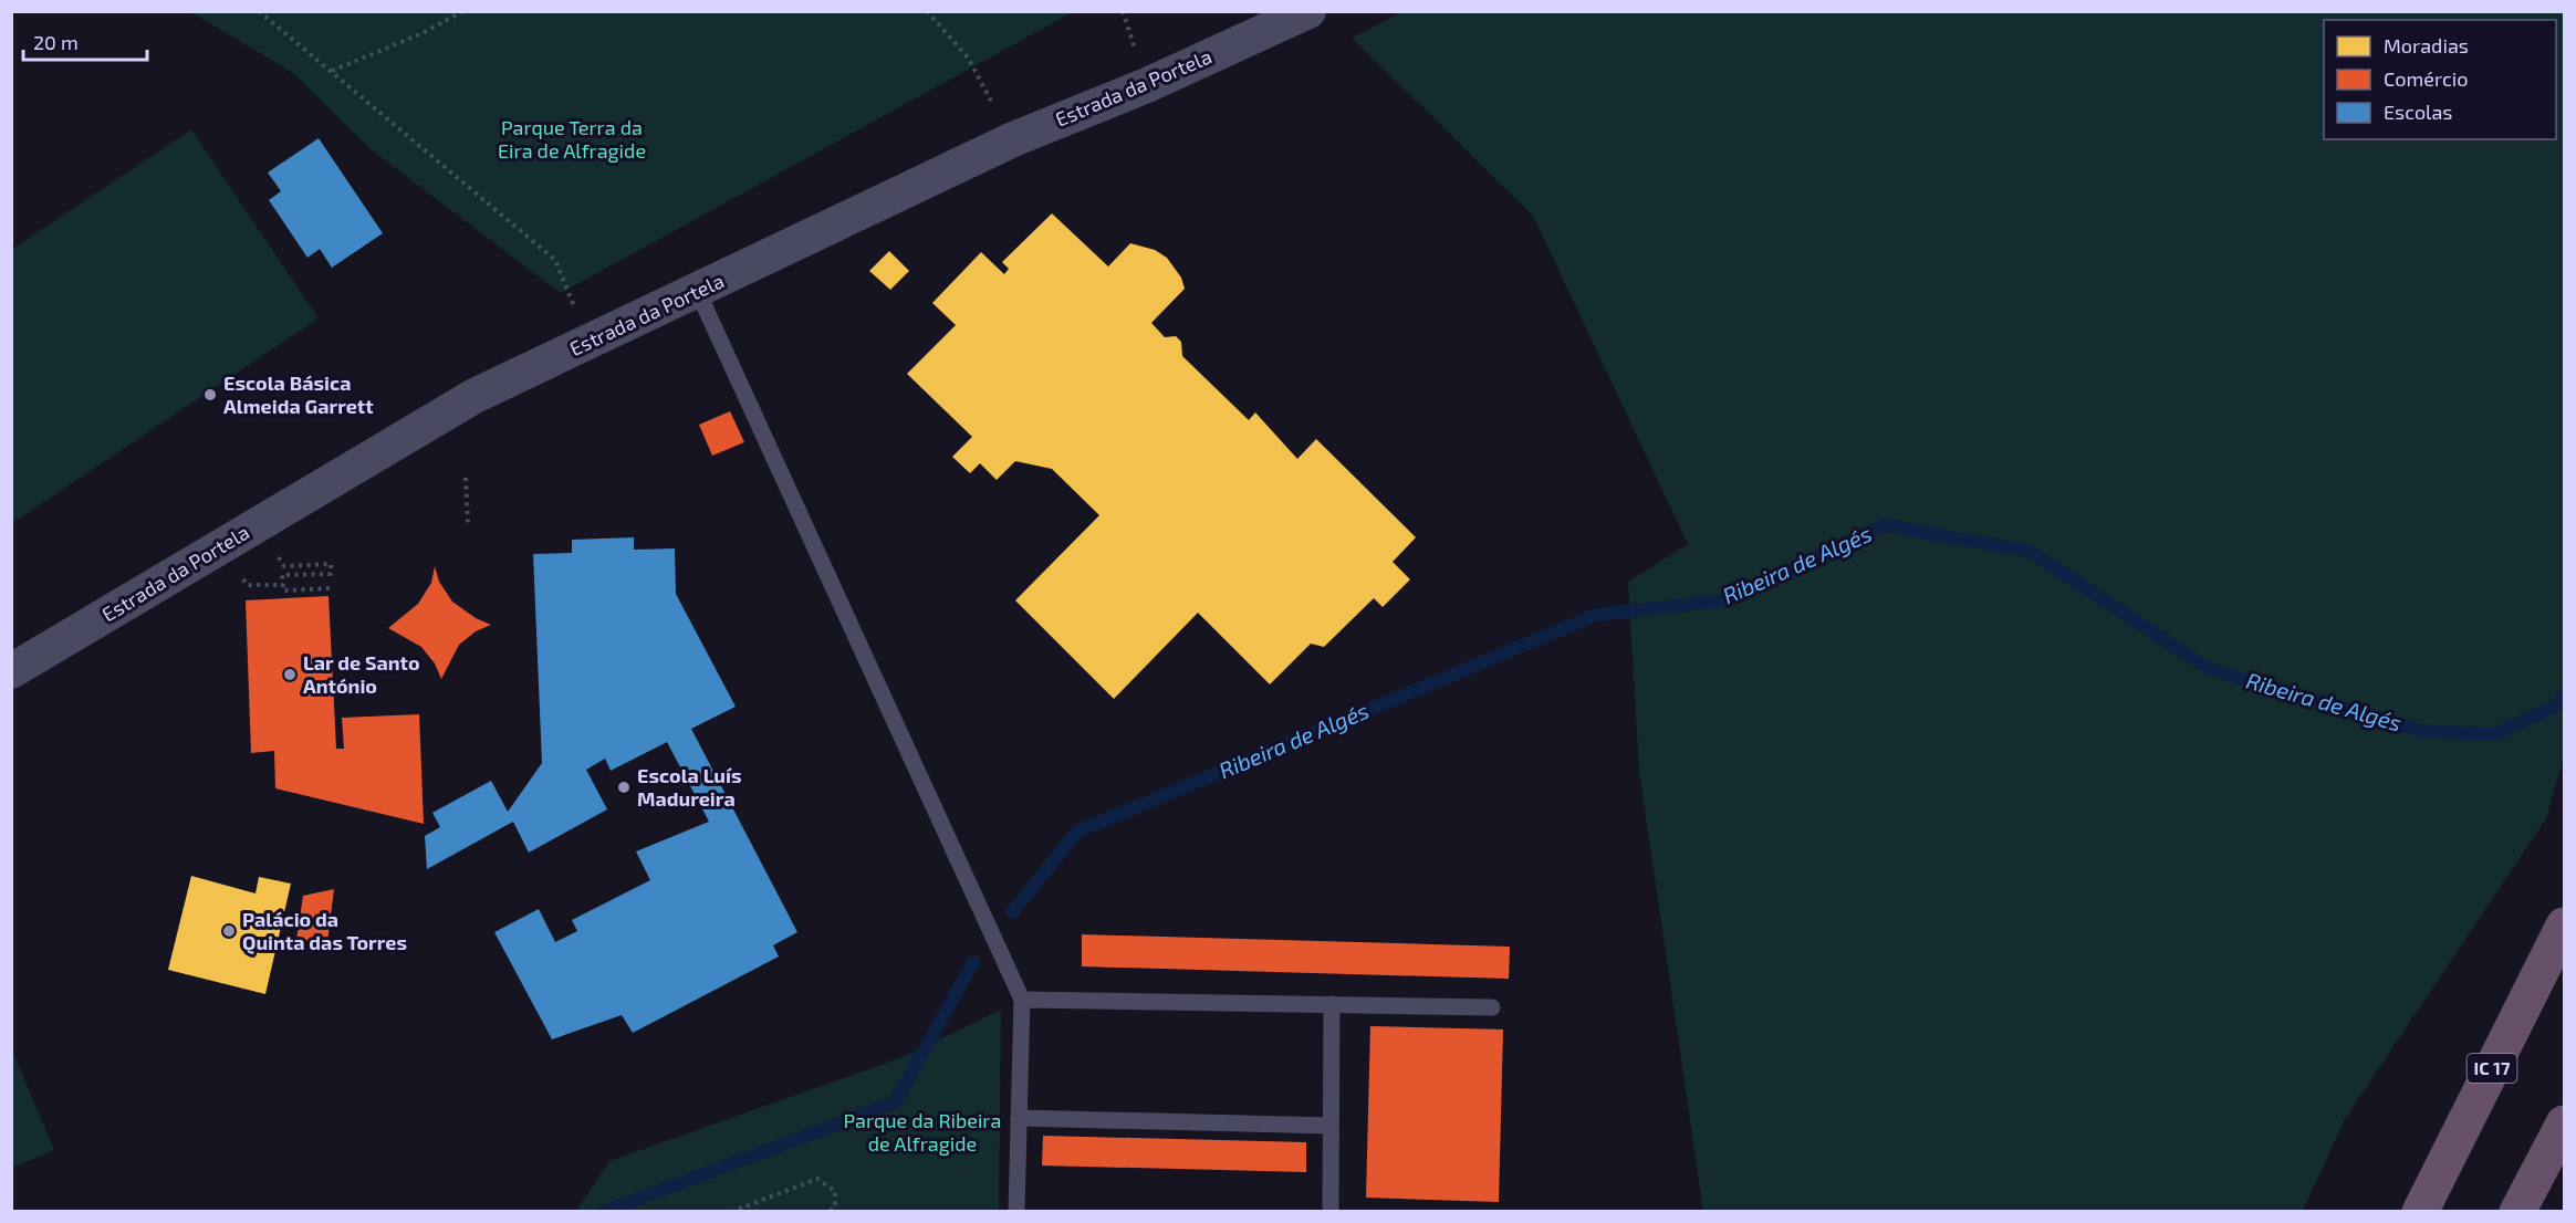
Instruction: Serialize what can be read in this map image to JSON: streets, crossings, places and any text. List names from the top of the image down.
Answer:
{
  "streets": {
    "highway": ["IC 17"],
    "street": ["Estrada da Portela"]
  },
  "water": ["Ribeira de Algés"],
  "parks": ["Parque Terra da Eira de Alfragide", "Parque da Ribeira de Alfragide"],
  "places": [
    "Escola Básica Almeida Garrett",
    "Lar de Santo António",
    "Escola Luís Madureira",
    "Palácio da Quinta das Torres"
  ],
  "legend": ["Moradias", "Comércio", "Escolas"],
  "scale_bar": "20 m"
}
